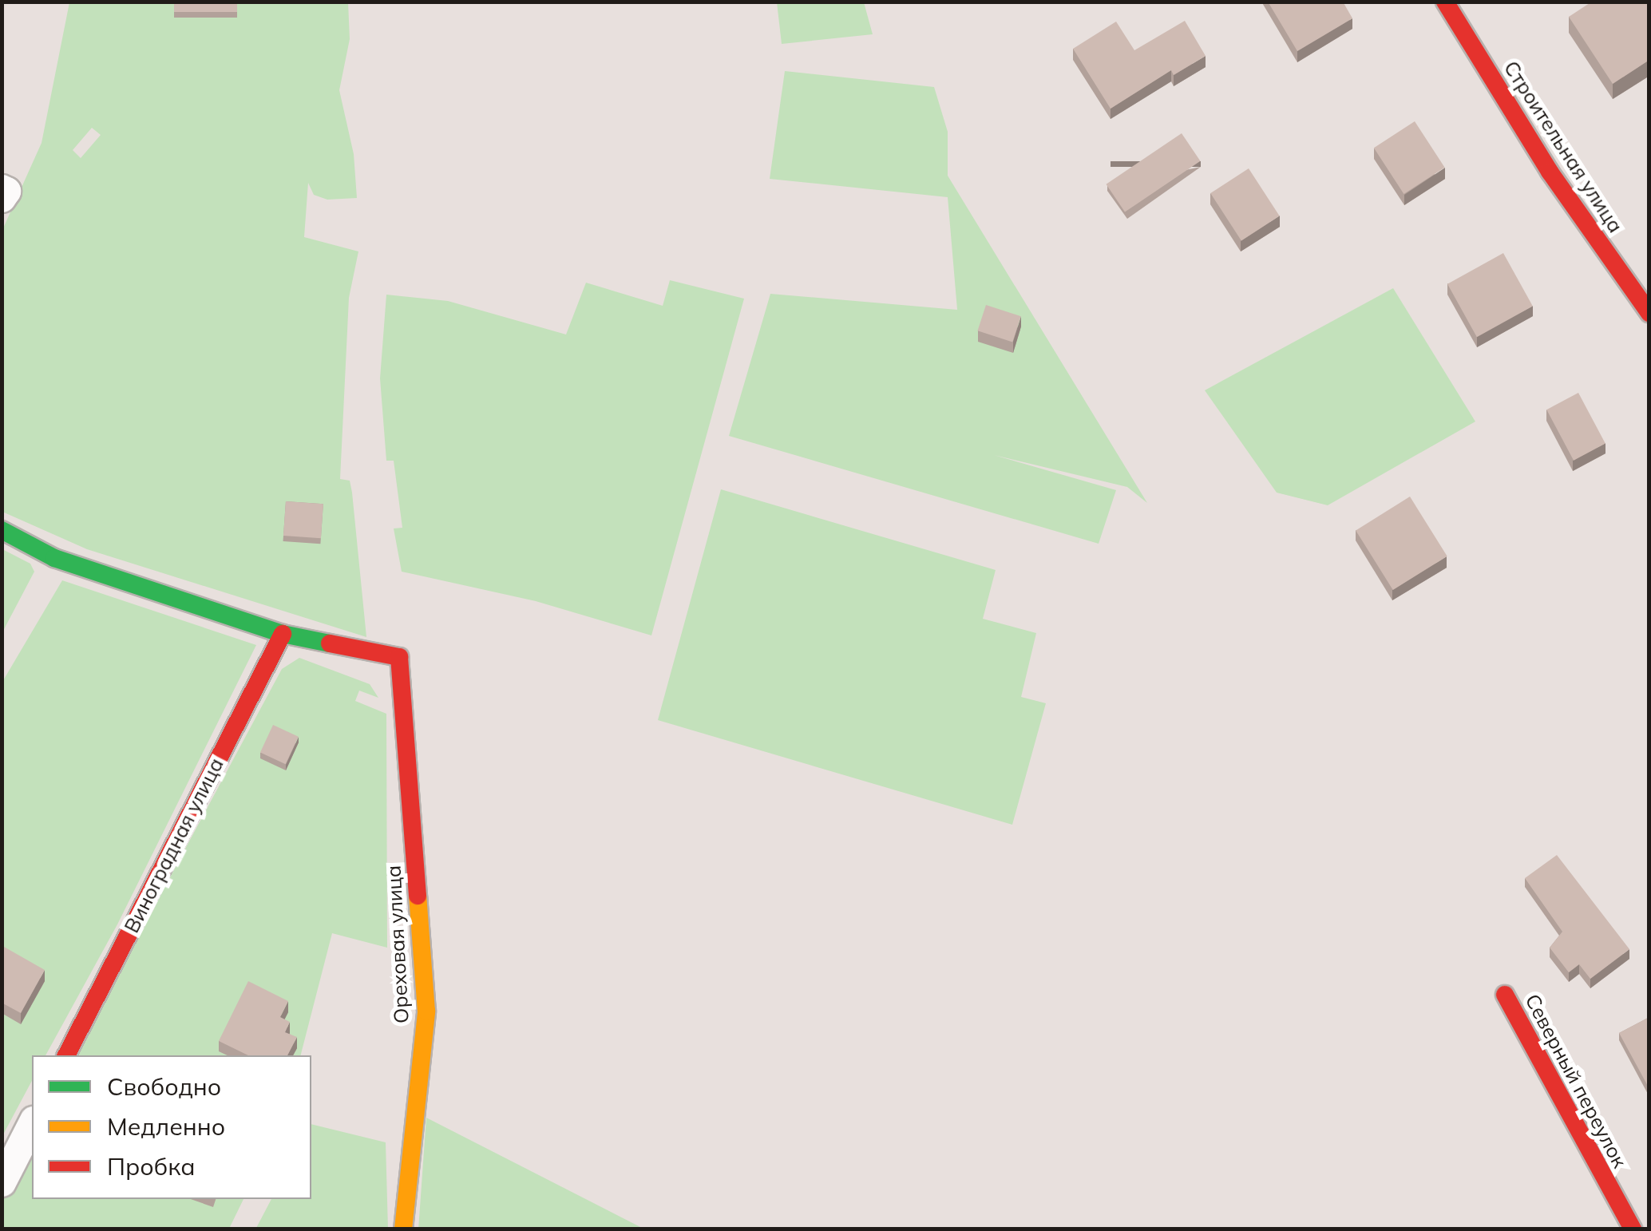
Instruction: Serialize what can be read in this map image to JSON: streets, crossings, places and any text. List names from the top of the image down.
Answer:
{
  "streets": {
    "street": [
      "Строительная улица",
      "Виноградная улица",
      "Ореховая улица",
      "Северный переулок"
    ]
  },
  "crossings": [
    ["Виноградная улица", "Ореховая улица"]
  ],
  "legend": ["Свободно", "Медленно", "Пробка"]
}
